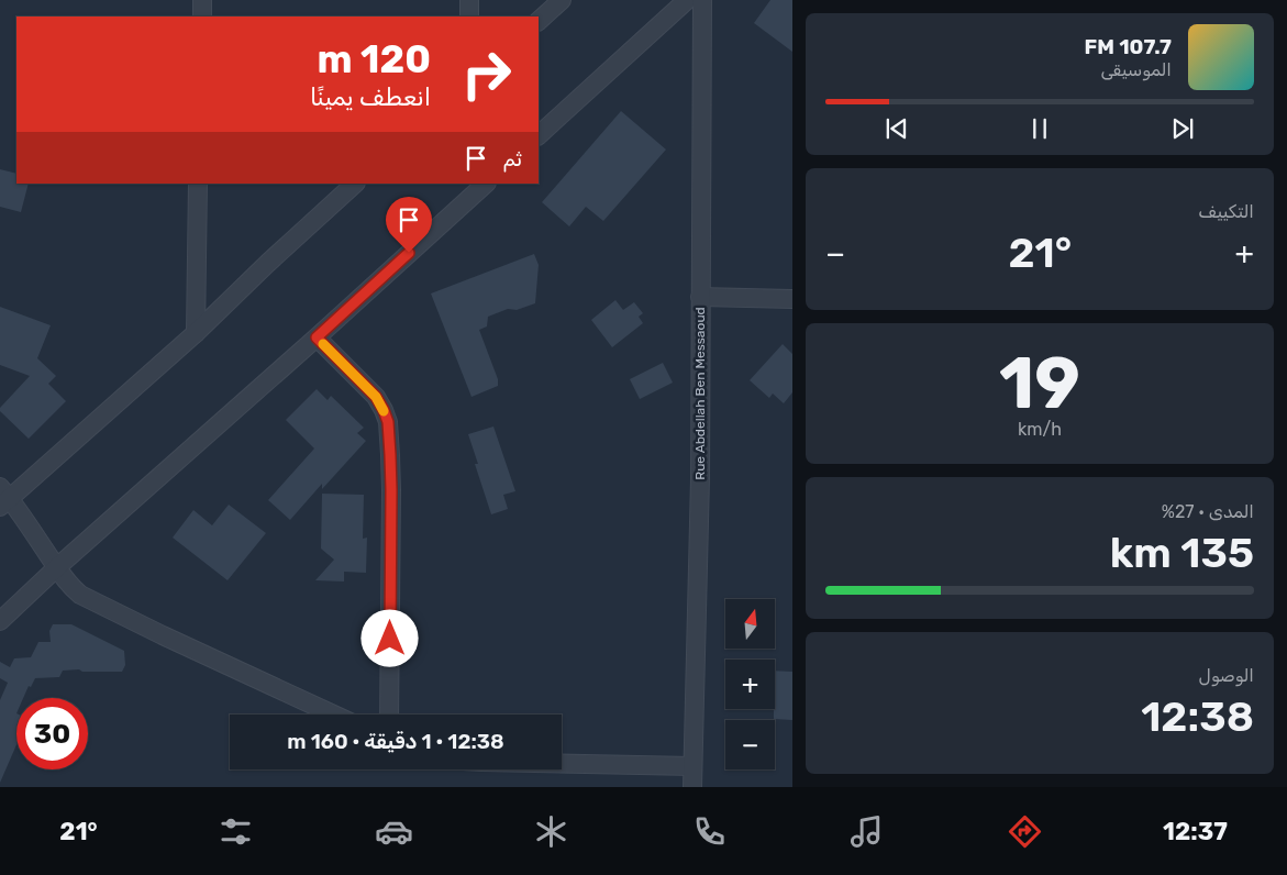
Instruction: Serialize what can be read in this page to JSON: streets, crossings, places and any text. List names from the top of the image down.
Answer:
{
  "streets": {
    "street": ["Rue Abdellah Ben Messaoud"]
  },
  "north": "top",
  "page": {
    "turn": ["120 m", "انعطف يمينًا"],
    "song": ["107.7 FM", "الموسيقى"],
    "then": "ثم",
    "tile": [
      "التكييف",
      ["19", "km/h"],
      ["المدى · 27%", "135 km"],
      ["الوصول", "12:38"]
    ],
    "heat": ["−", "21°", "+"],
    "map_buttons": ["+", "−"],
    "limit": "30",
    "trip": "12:38 · 1 دقيقة · 160 m",
    "tabs": ["12:37", "21°"]
  }
}
